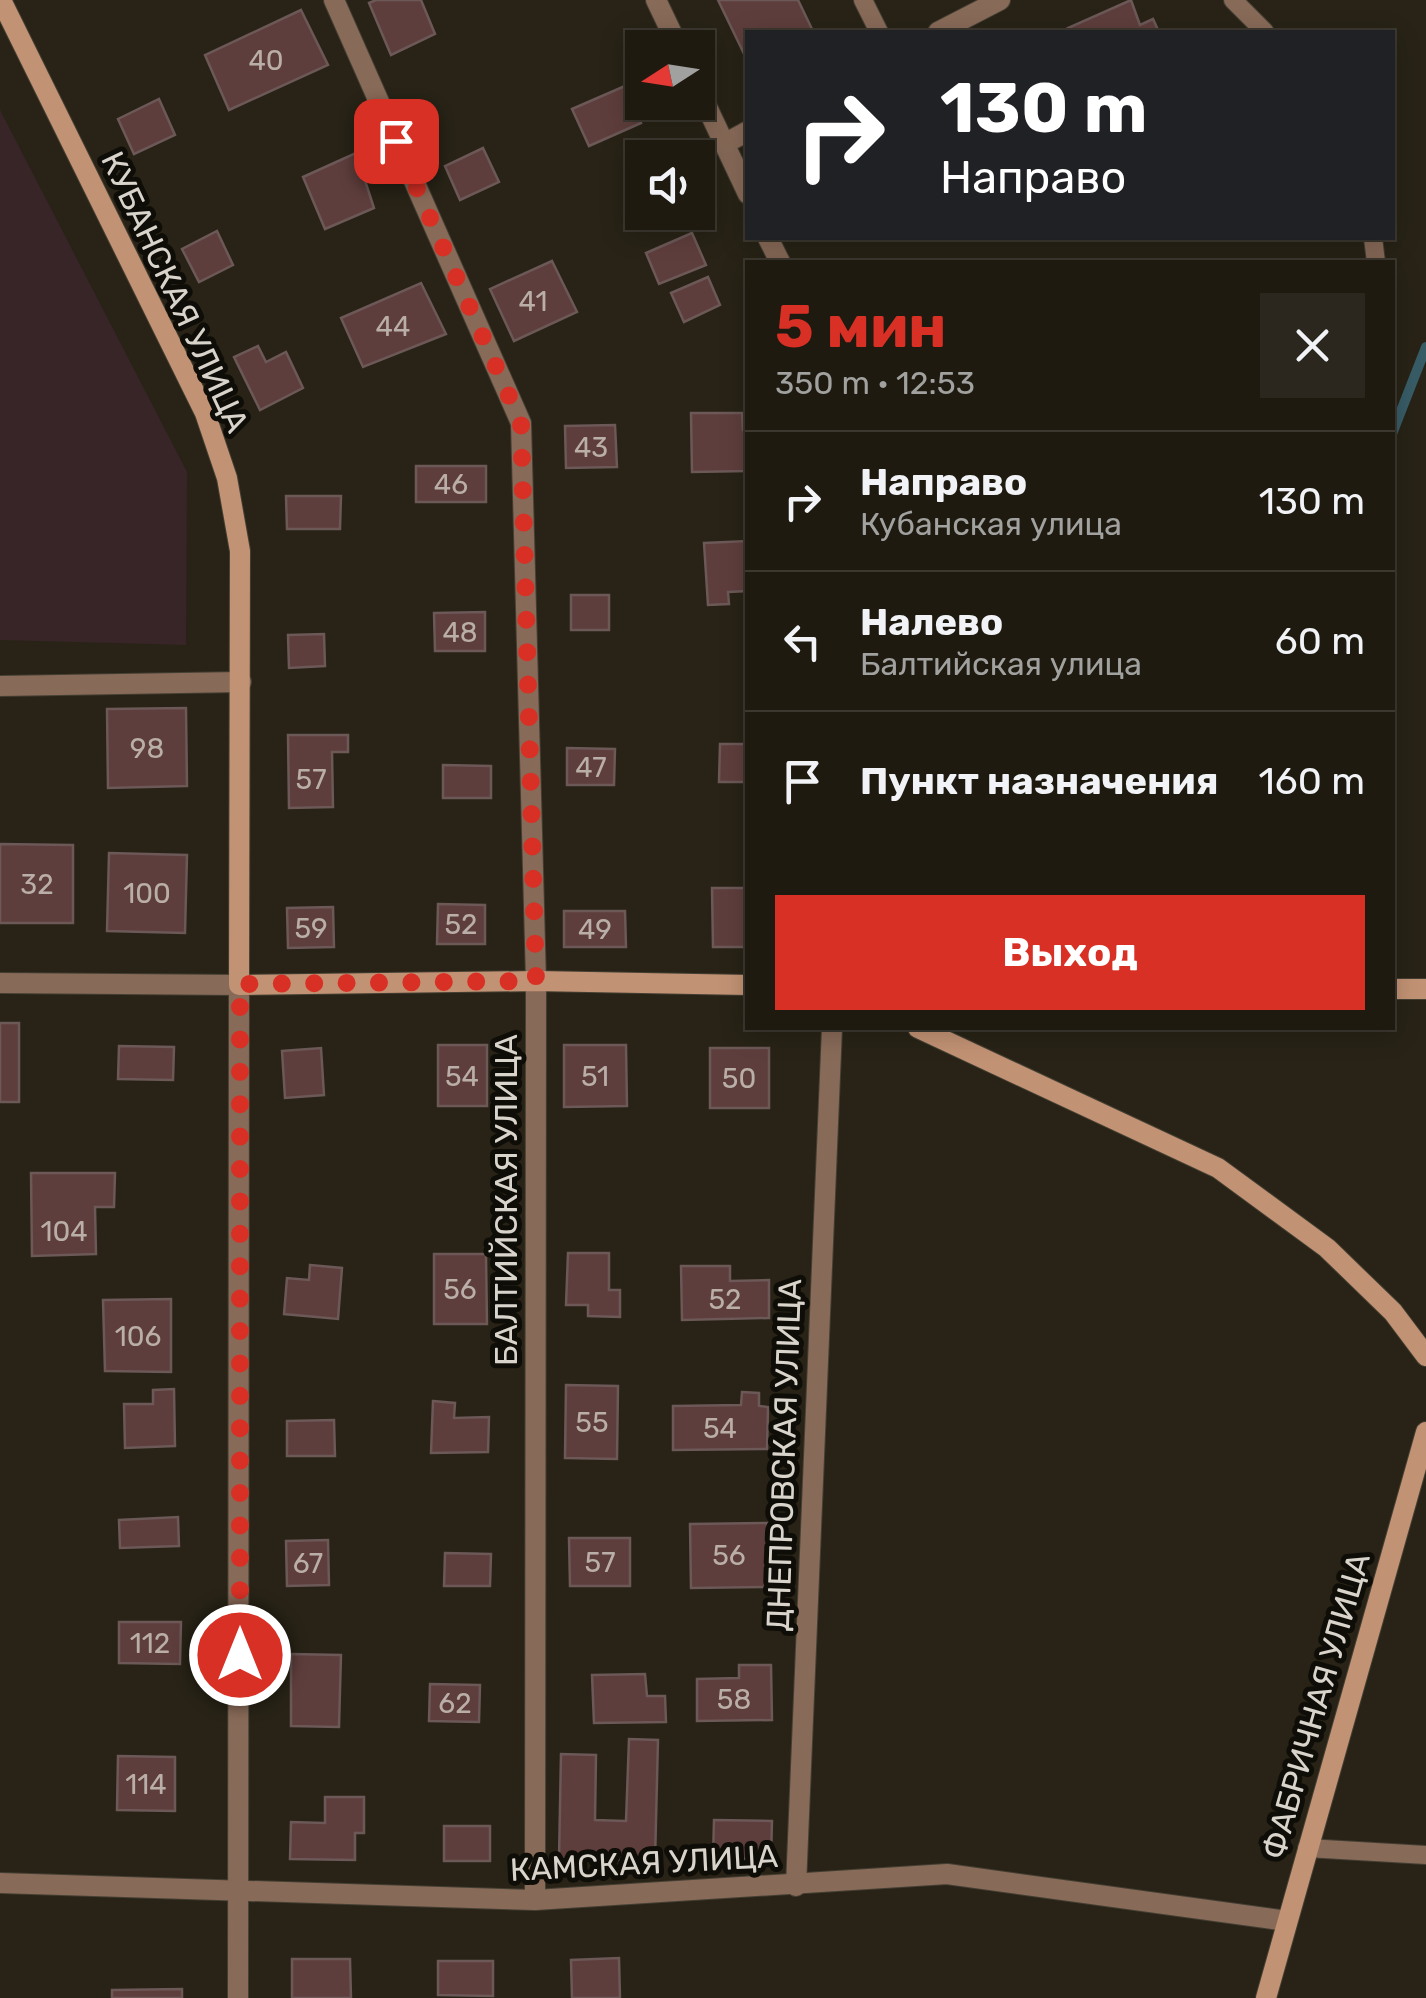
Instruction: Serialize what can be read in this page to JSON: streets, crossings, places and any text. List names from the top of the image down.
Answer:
{
  "streets": {
    "street": [
      "КУБАНСКАЯ УЛИЦА",
      "БАЛТИЙСКАЯ УЛИЦА",
      "ДНЕПРОВСКАЯ УЛИЦА",
      "ФАБРИЧНАЯ УЛИЦА",
      "КАМСКАЯ УЛИЦА"
    ]
  },
  "crossings": [
    ["КУБАНСКАЯ УЛИЦА", "КАМСКАЯ УЛИЦА"],
    ["БАЛТИЙСКАЯ УЛИЦА", "КАМСКАЯ УЛИЦА"],
    ["ДНЕПРОВСКАЯ УЛИЦА", "КАМСКАЯ УЛИЦА"],
    ["ФАБРИЧНАЯ УЛИЦА", "КАМСКАЯ УЛИЦА"]
  ],
  "house_numbers": [
    "40",
    "41",
    "44",
    "43",
    "46",
    "48",
    "98",
    "47",
    "57",
    "32",
    "100",
    "52",
    "59",
    "49",
    "54",
    "51",
    "50",
    "104",
    "56",
    "52",
    "106",
    "55",
    "54",
    "56",
    "57",
    "67",
    "112",
    "58",
    "62",
    "114"
  ],
  "north": "left",
  "page": {
    "turn": ["130 m", "Направо"],
    "heading": ["5 мин", "350 m · 12:53"],
    "list": [
      {
        "name": "Направо",
        "note": "Кубанская улица",
        "value": "130 m"
      },
      {
        "name": "Налево",
        "note": "Балтийская улица",
        "value": "60 m"
      },
      {
        "name": "Пункт назначения",
        "value": "160 m"
      }
    ],
    "buttons": "Выход"
  }
}
